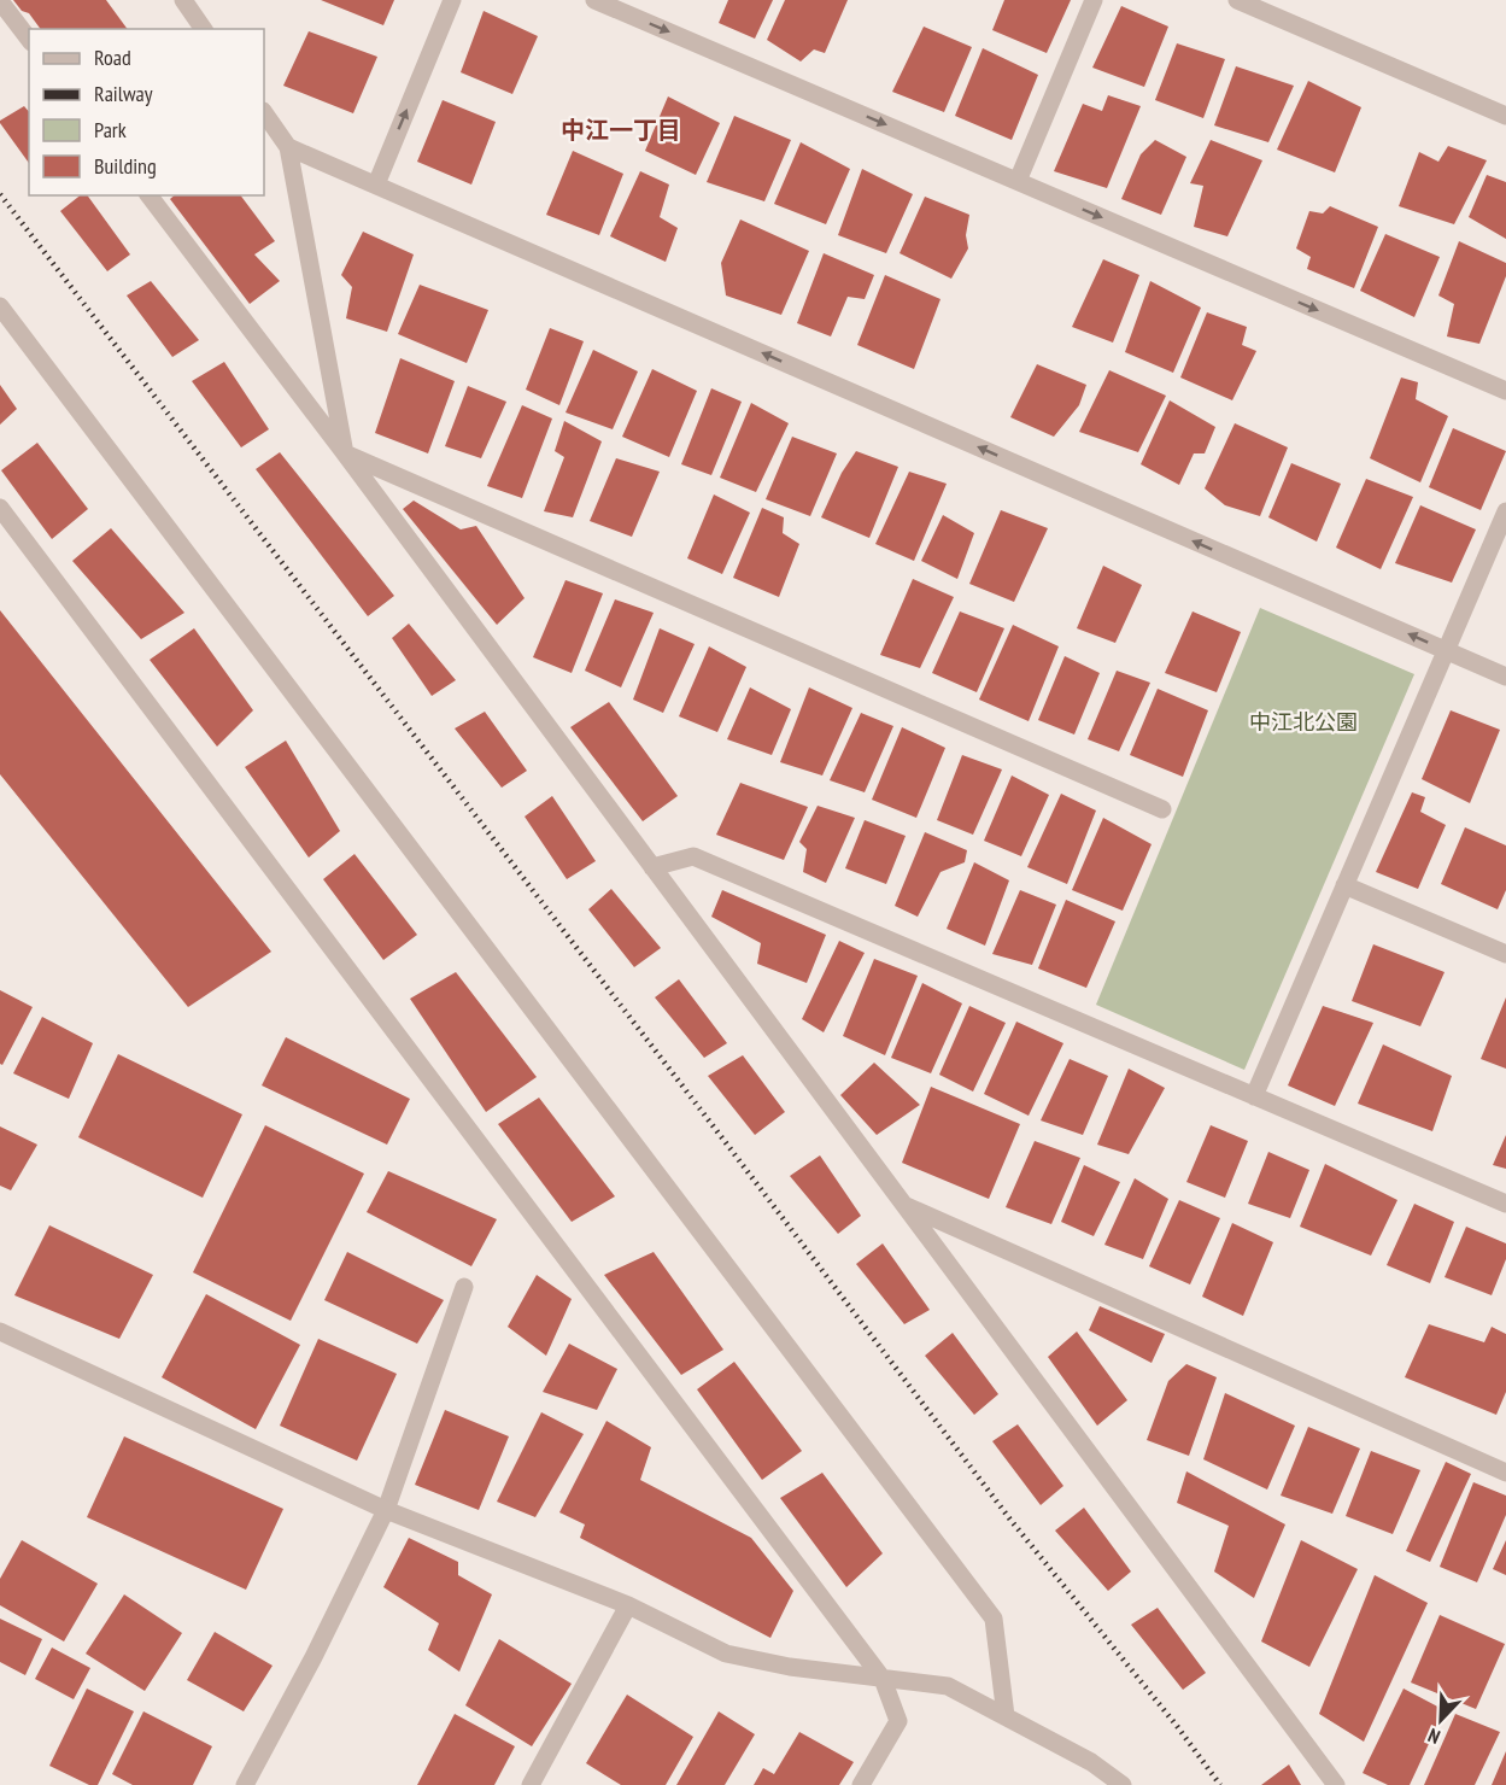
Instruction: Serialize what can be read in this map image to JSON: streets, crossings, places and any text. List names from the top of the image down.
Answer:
{
  "districts": ["中江一丁目"],
  "parks": ["中江北公園"],
  "legend": [
    "Road",
    "Railway",
    "Park",
    "Building"
  ],
  "north": "bottom left"
}
